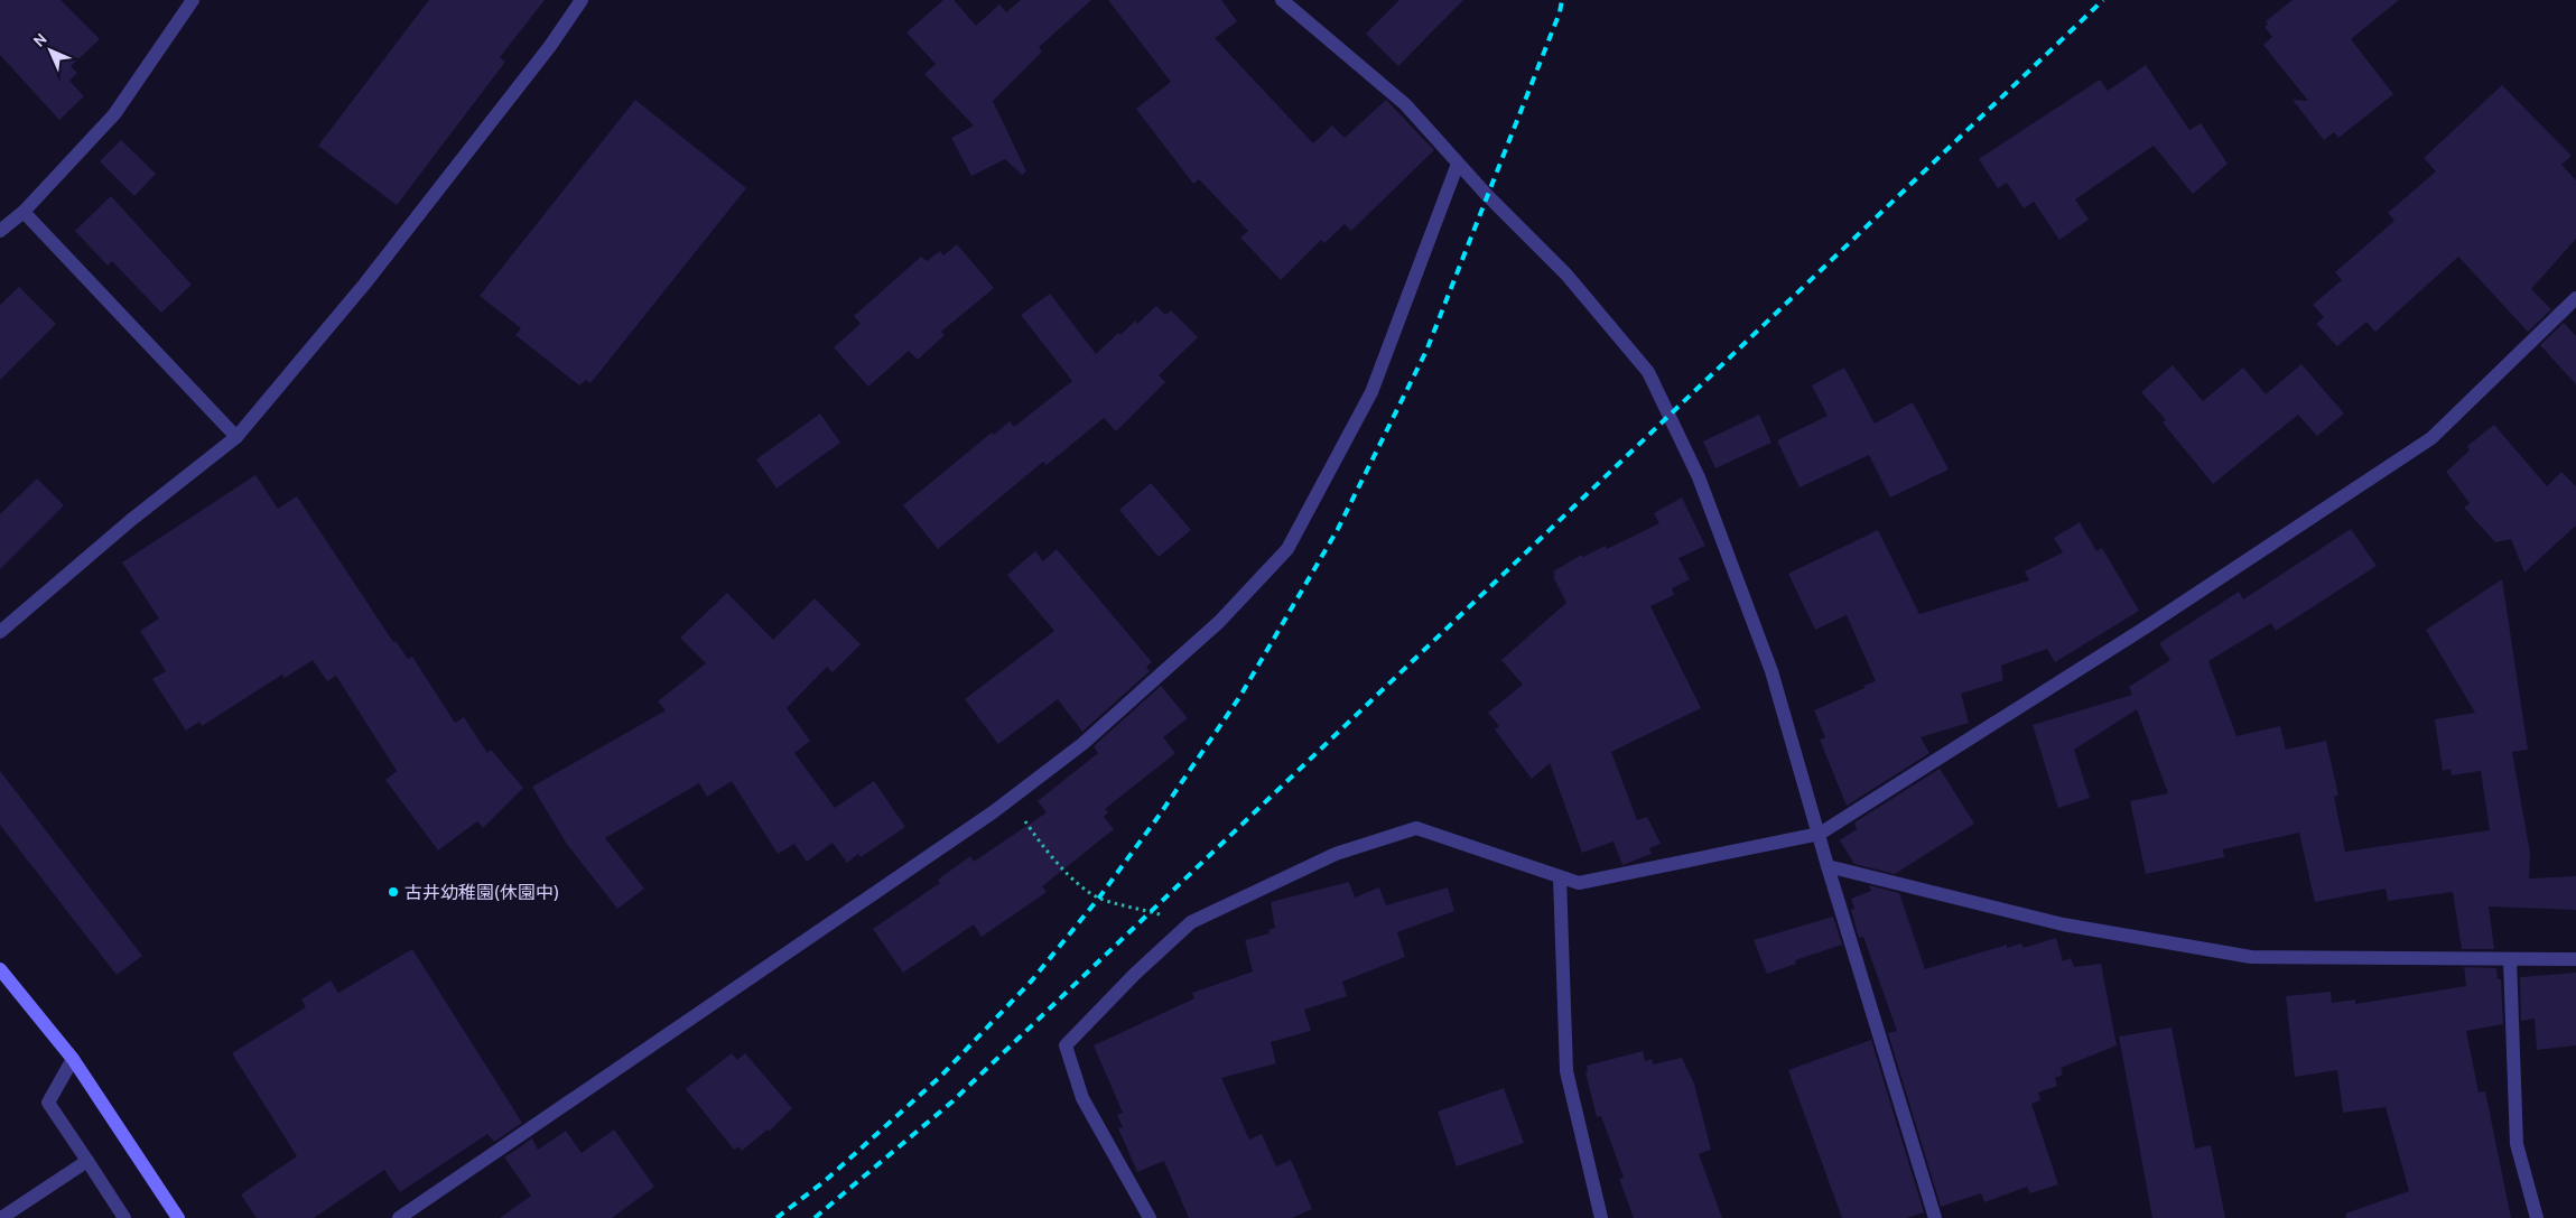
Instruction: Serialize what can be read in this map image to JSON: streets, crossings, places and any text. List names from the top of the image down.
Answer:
{
  "places": ["古井幼稚園(休園中)"],
  "north": "top left"
}
